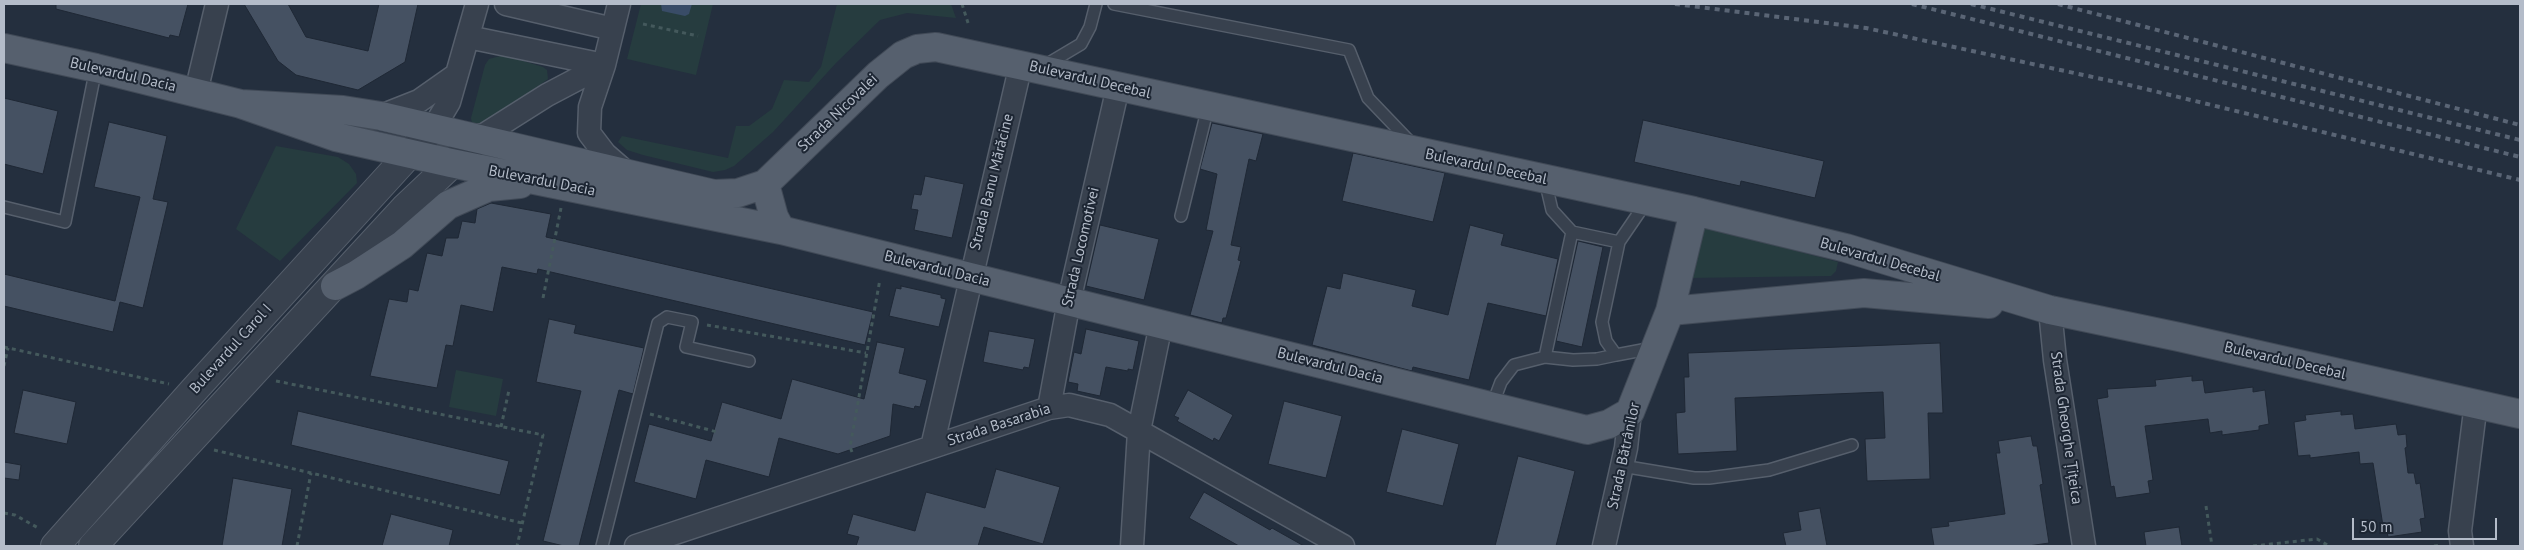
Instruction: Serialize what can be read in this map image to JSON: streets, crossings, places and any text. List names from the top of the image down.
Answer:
{
  "streets": {
    "main road": [
      "Bulevardul Dacia",
      "Bulevardul Decebal",
      "Strada Nicovalei",
      "Strada Bătrânilor"
    ],
    "street": [
      "Strada Banu Mărăcine",
      "Strada Locomotivei",
      "Bulevardul Carol I",
      "Strada Basarabia",
      "Strada Gheorghe Țițeica"
    ]
  },
  "crossings": [
    ["Bulevardul Dacia", "Strada Nicovalei"],
    ["Bulevardul Dacia", "Strada Banu Mărăcine"],
    ["Bulevardul Dacia", "Strada Locomotivei"],
    ["Bulevardul Dacia", "Bulevardul Carol I"],
    ["Bulevardul Dacia", "Strada Bătrânilor"],
    ["Bulevardul Decebal", "Strada Nicovalei"],
    ["Bulevardul Decebal", "Strada Banu Mărăcine"],
    ["Bulevardul Decebal", "Strada Locomotivei"],
    ["Bulevardul Decebal", "Strada Gheorghe Țițeica"],
    ["Bulevardul Decebal", "Strada Bătrânilor"],
    ["Strada Banu Mărăcine", "Strada Basarabia"],
    ["Strada Locomotivei", "Strada Basarabia"]
  ],
  "scale_bar": "50 m"
}
